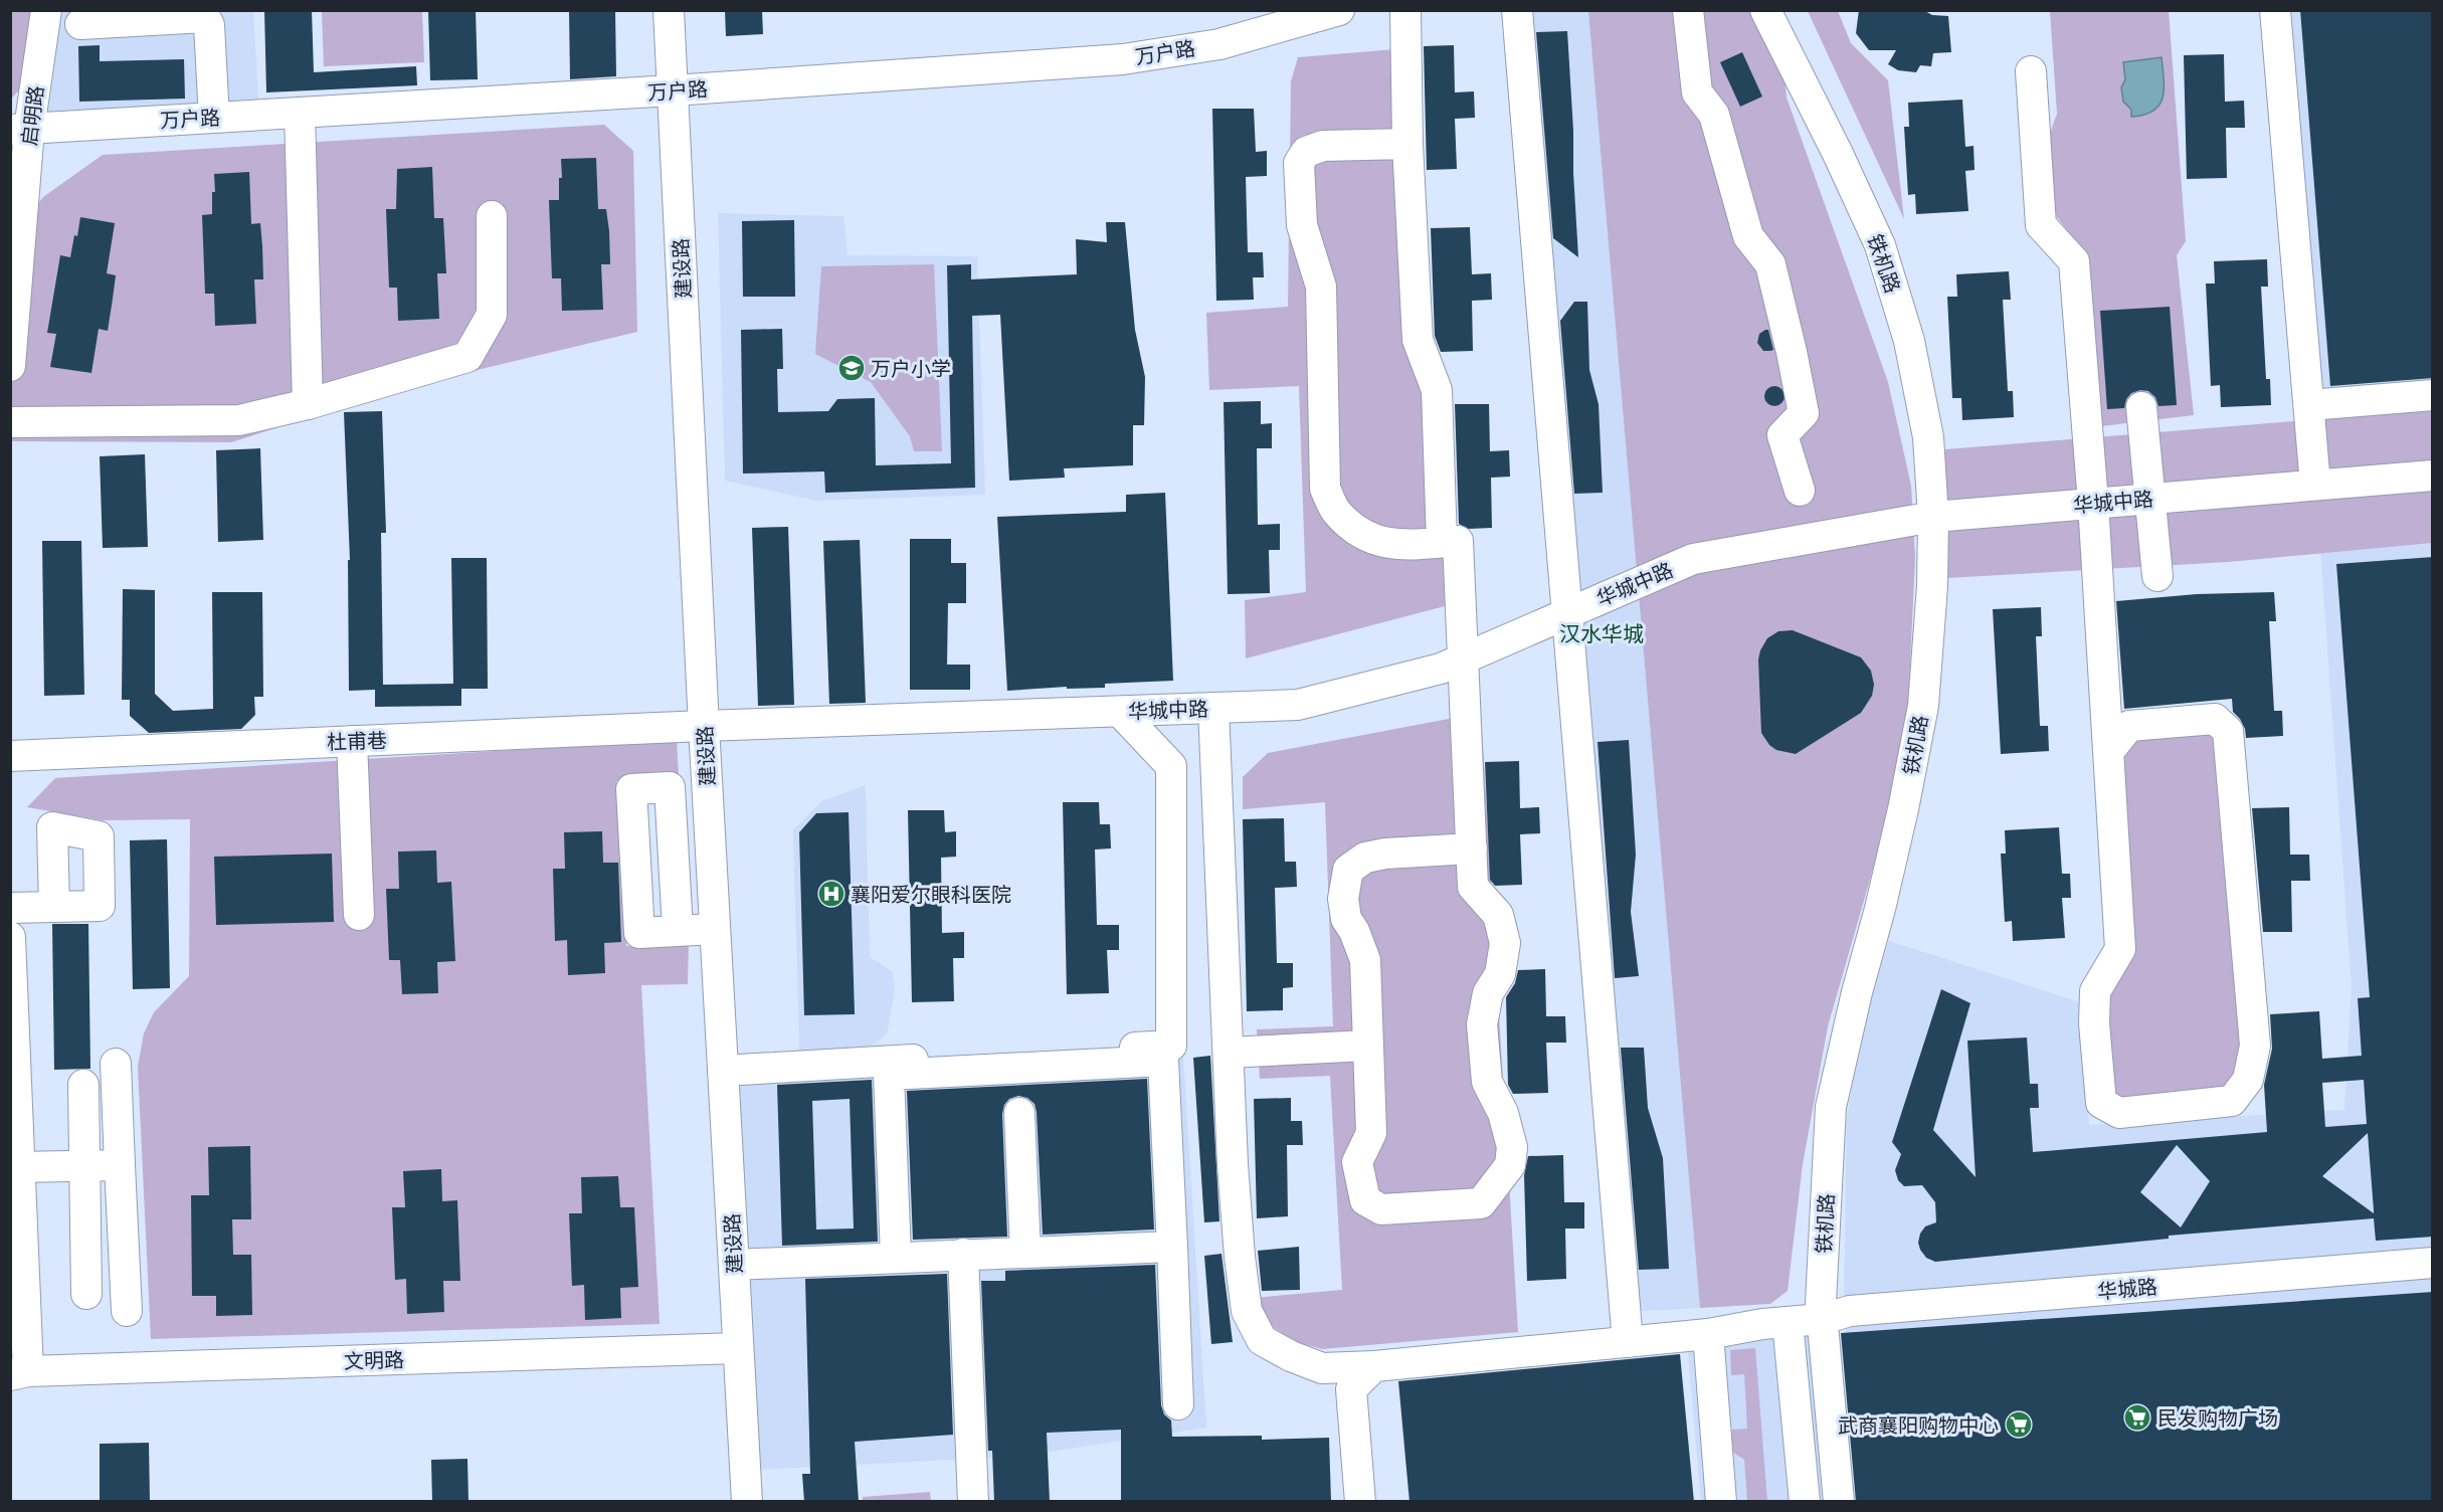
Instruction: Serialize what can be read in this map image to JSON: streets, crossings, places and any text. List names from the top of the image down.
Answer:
{
  "streets": {
    "street": [
      "万户路",
      "启明路",
      "铁机路",
      "建设路",
      "华城中路",
      "杜甫巷",
      "华城路",
      "文明路"
    ]
  },
  "crossings": [
    ["万户路", "启明路"],
    ["万户路", "建设路"],
    ["铁机路", "华城中路"],
    ["铁机路", "华城路"],
    ["建设路", "华城中路"],
    ["建设路", "杜甫巷"],
    ["建设路", "文明路"],
    ["华城中路", "杜甫巷"],
    ["华城中路", "华城路"]
  ],
  "districts": ["汉水华城"],
  "places": {
    "school or university": ["万户小学"],
    "hospital": ["襄阳爱尔眼科医院"],
    "supermarket": ["民发购物广场", "武商襄阳购物中心"]
  }
}
